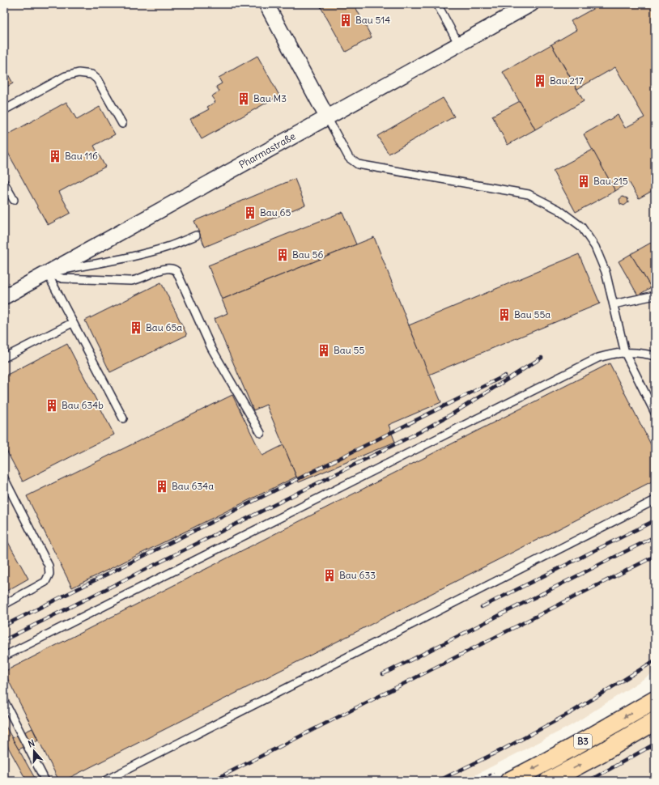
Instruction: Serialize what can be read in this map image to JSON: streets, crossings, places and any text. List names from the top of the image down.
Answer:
{
  "streets": {
    "main road": ["B3"],
    "street": ["Pharmastraße"]
  },
  "places": {
    "building": [
      "Bau 514",
      "Bau 217",
      "Bau M3",
      "Bau 116",
      "Bau 215",
      "Bau 65",
      "Bau 56",
      "Bau 55a",
      "Bau 65a",
      "Bau 55",
      "Bau 634b",
      "Bau 634a",
      "Bau 633"
    ]
  },
  "north": "top"
}
